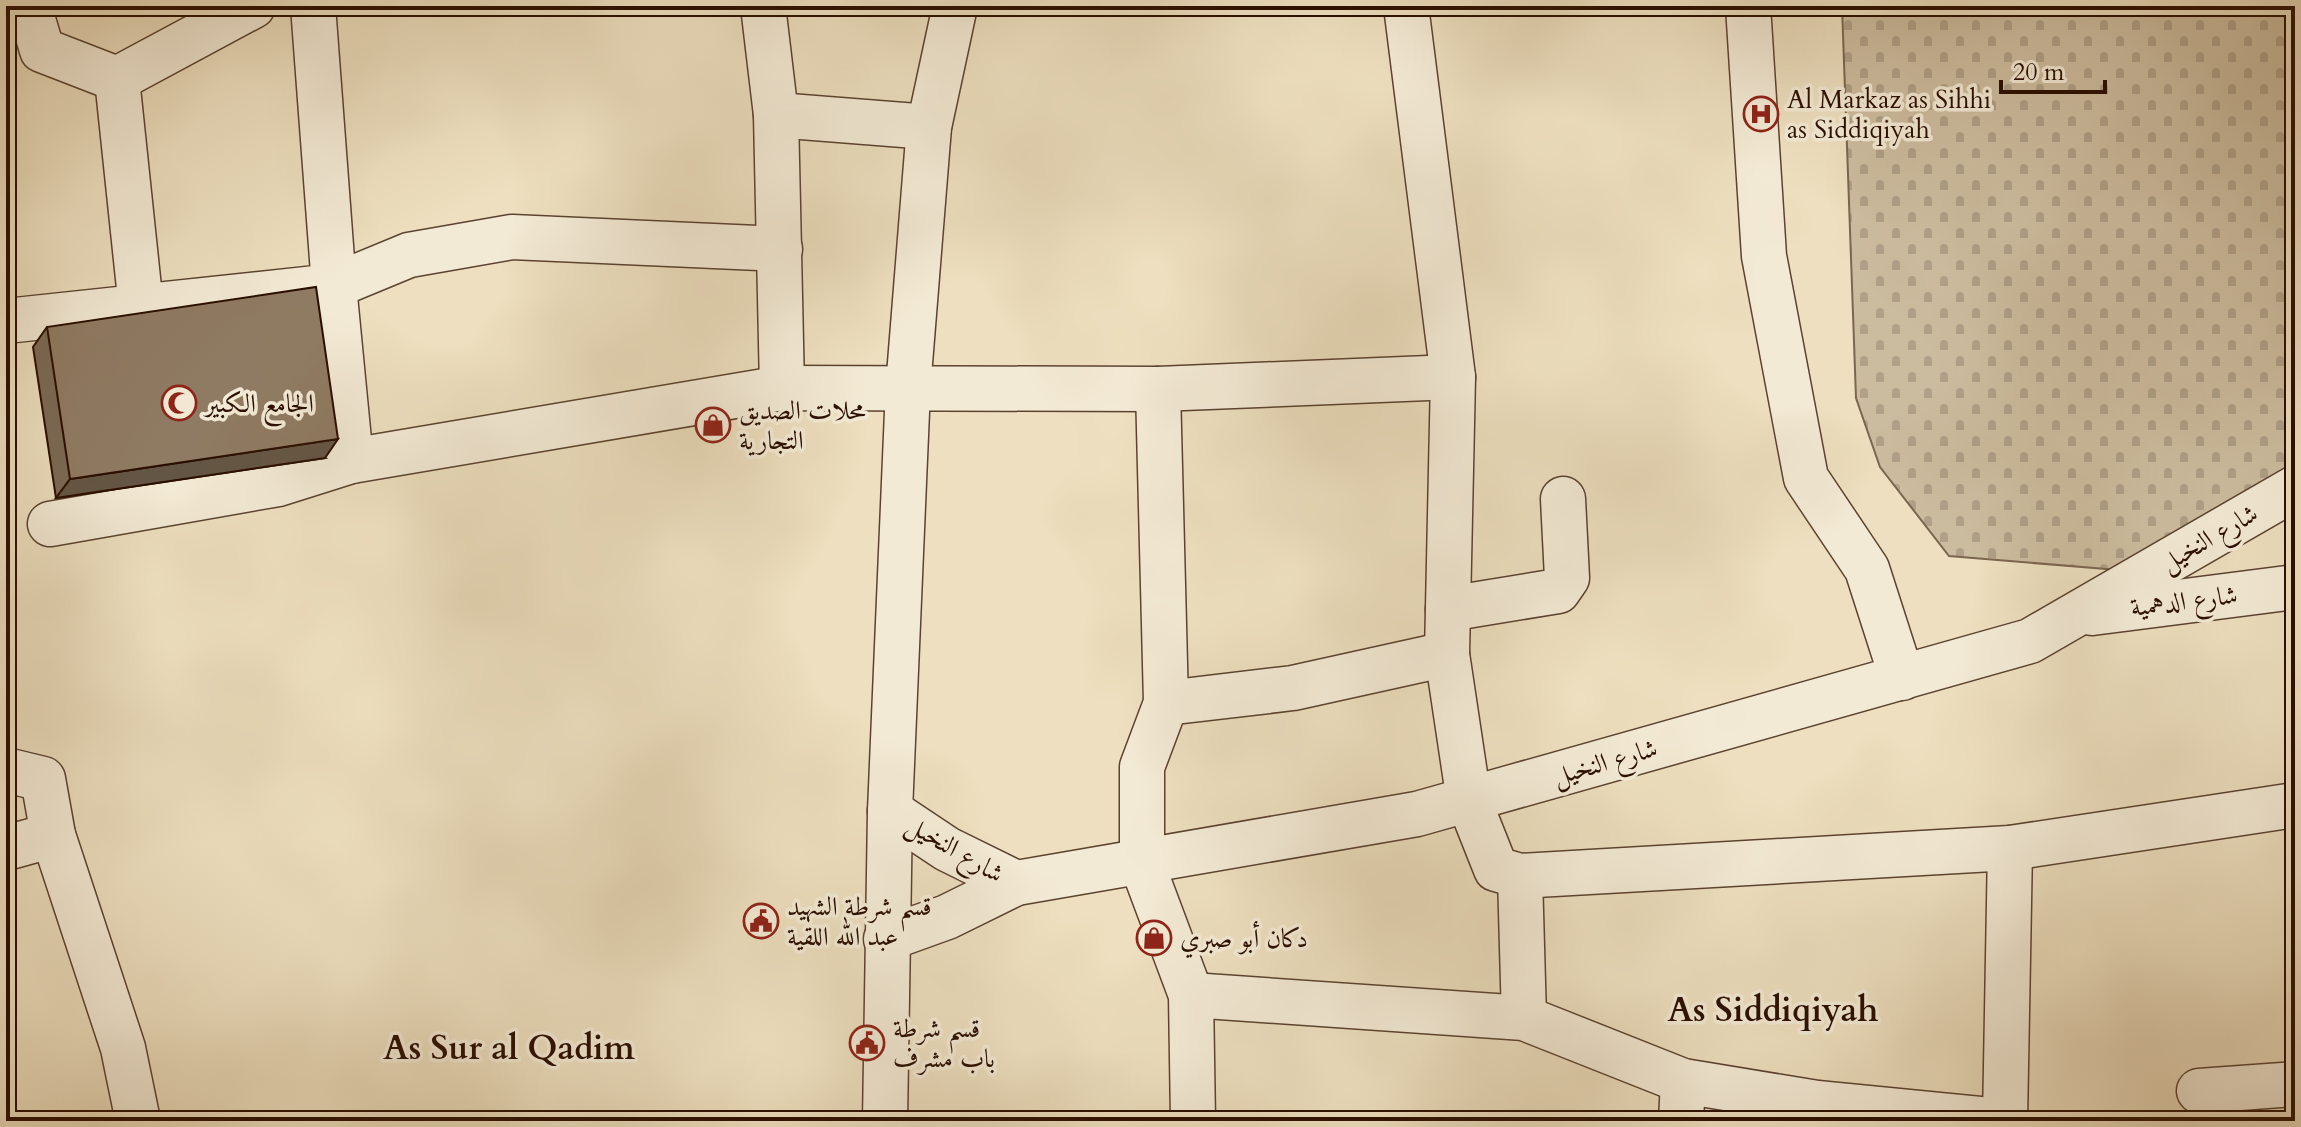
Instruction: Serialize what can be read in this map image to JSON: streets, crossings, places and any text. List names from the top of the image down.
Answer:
{
  "streets": {
    "street": ["شارع النخيل", "شارع الدهمية"]
  },
  "crossings": [
    ["شارع النخيل", "شارع الدهمية"]
  ],
  "districts": ["As Siddiqiyah", "As Sur al Qadim"],
  "places": {
    "hospital": ["Al Markaz as Sihhi as Siddiqiyah"],
    "mosque": ["الجامع الكبير"],
    "shop": ["محلات الصديق التجارية", "دكان أبو صبري"],
    "public building": ["قسم شرطة الشهيد عبد الله اللقية", "قسم شرطة باب مشرف"]
  },
  "scale_bar": "20 m"
}
